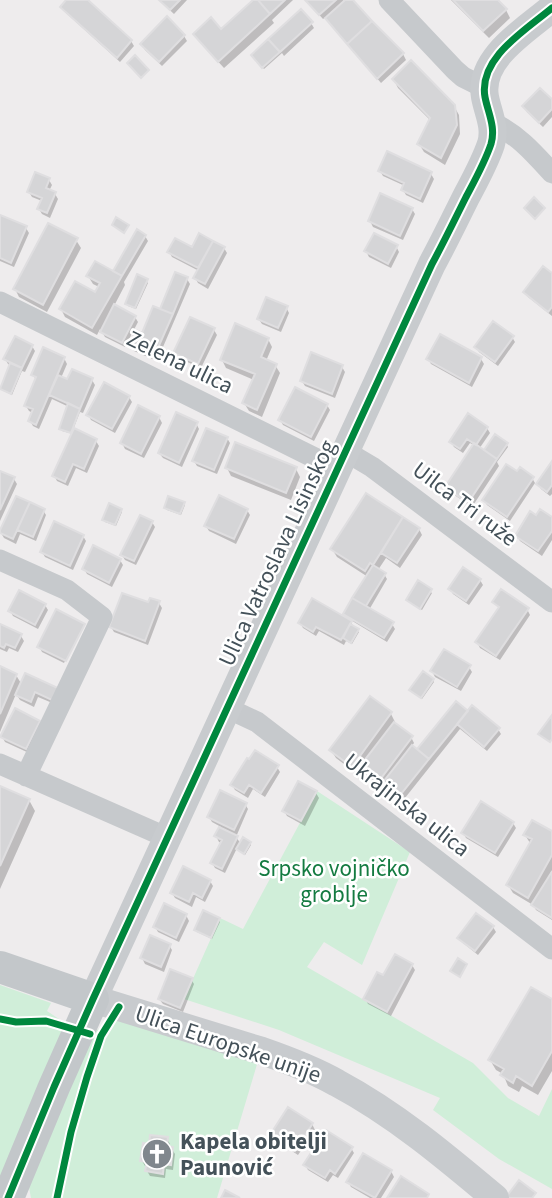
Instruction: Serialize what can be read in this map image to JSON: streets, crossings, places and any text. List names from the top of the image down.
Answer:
{
  "streets": {
    "main road": ["Ulica Vatroslava Lisinskog", "Ulica Europske unije"],
    "street": ["Zelena ulica", "Uilca Tri ruže", "Ukrajinska ulica"]
  },
  "crossings": [
    ["Zelena ulica", "Uilca Tri ruže"],
    ["Zelena ulica", "Ulica Vatroslava Lisinskog"],
    ["Uilca Tri ruže", "Ulica Vatroslava Lisinskog"],
    ["Ulica Vatroslava Lisinskog", "Ukrajinska ulica"],
    ["Ulica Vatroslava Lisinskog", "Ulica Europske unije"]
  ],
  "parks": ["Srpsko vojničko groblje"],
  "places": {
    "church": ["Kapela obitelji Paunović"]
  }
}
